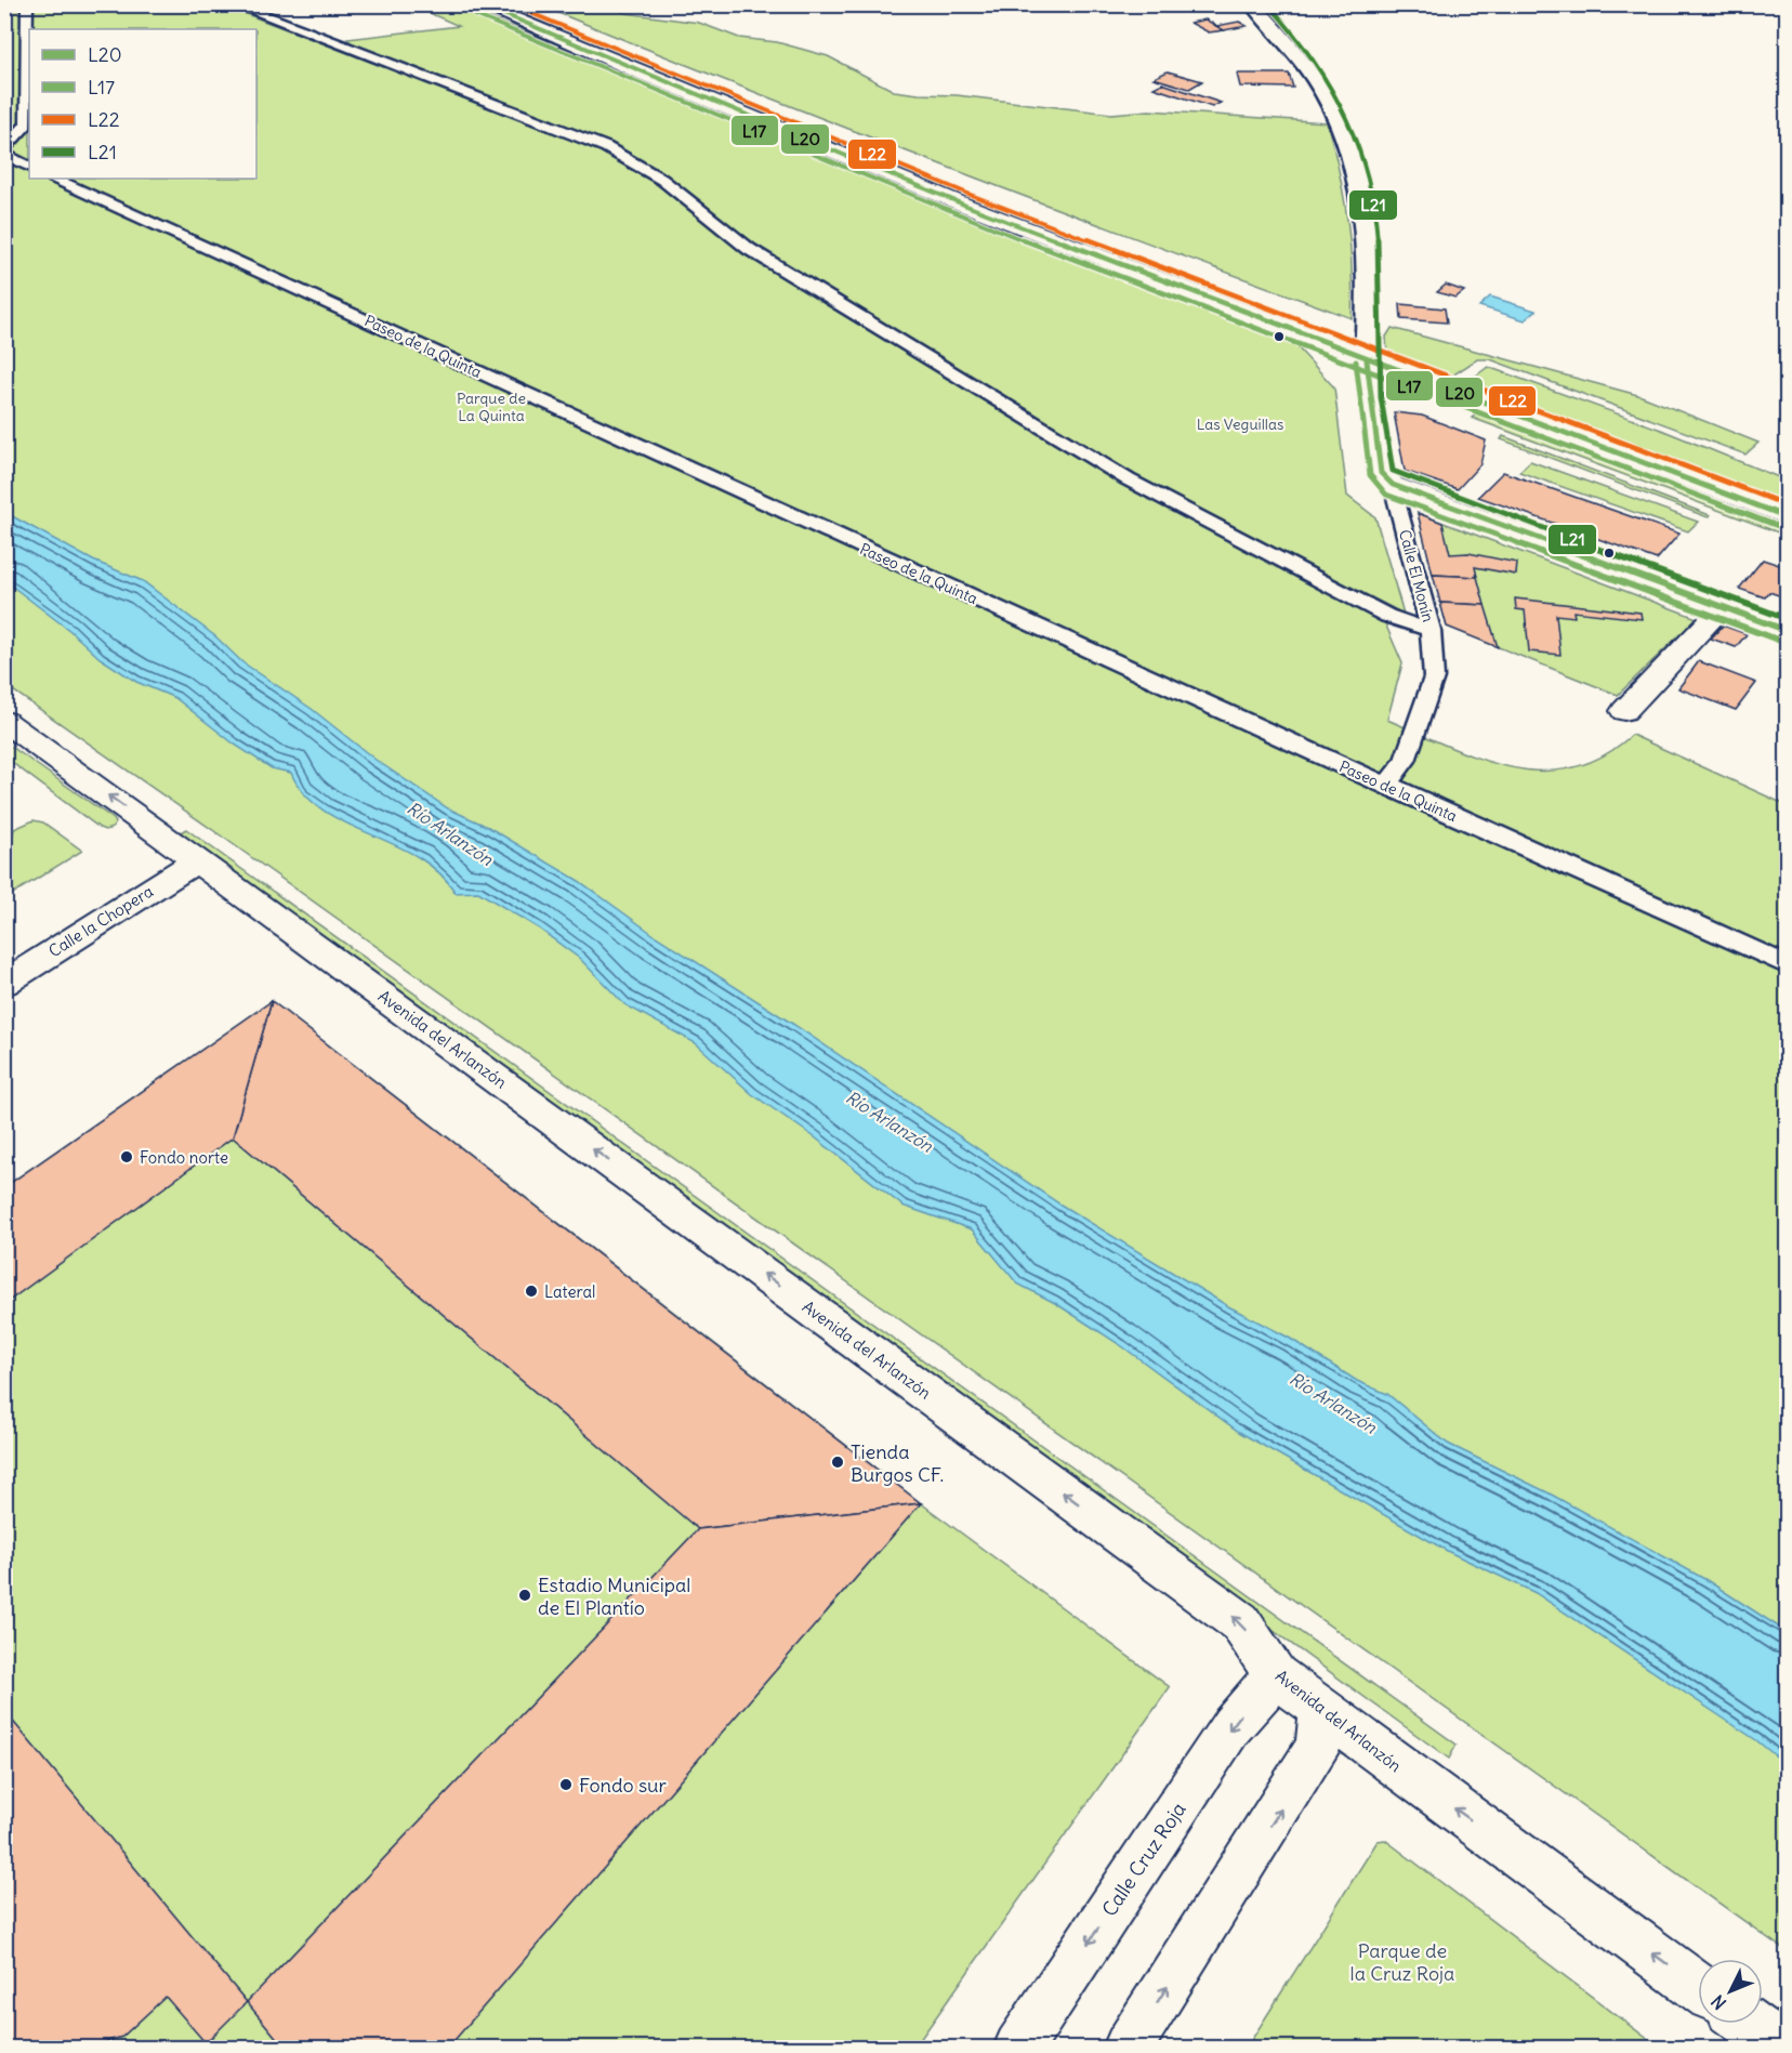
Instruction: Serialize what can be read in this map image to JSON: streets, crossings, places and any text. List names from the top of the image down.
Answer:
{
  "streets": {
    "street": [
      "Paseo de la Quinta",
      "Calle El Monín",
      "Calle la Chopera",
      "Avenida del Arlanzón",
      "Calle Cruz Roja"
    ]
  },
  "crossings": [
    ["Paseo de la Quinta", "Calle El Monín"],
    ["Calle la Chopera", "Avenida del Arlanzón"],
    ["Avenida del Arlanzón", "Calle Cruz Roja"]
  ],
  "one_way": ["Avenida del Arlanzón"],
  "water": ["Río Arlanzón"],
  "parks": ["Parque de La Quinta", "Las Veguillas", "Parque de la Cruz Roja"],
  "places": [
    "Fondo norte",
    "Lateral",
    "Tienda Burgos CF.",
    "Estadio Municipal de El Plantío",
    "Fondo sur"
  ],
  "lines": [
    "transit line L20",
    "transit line L22",
    "transit line L21",
    "transit line L17"
  ],
  "legend": [
    "L20",
    "L17",
    "L22",
    "L21"
  ],
  "north": "bottom left"
}
